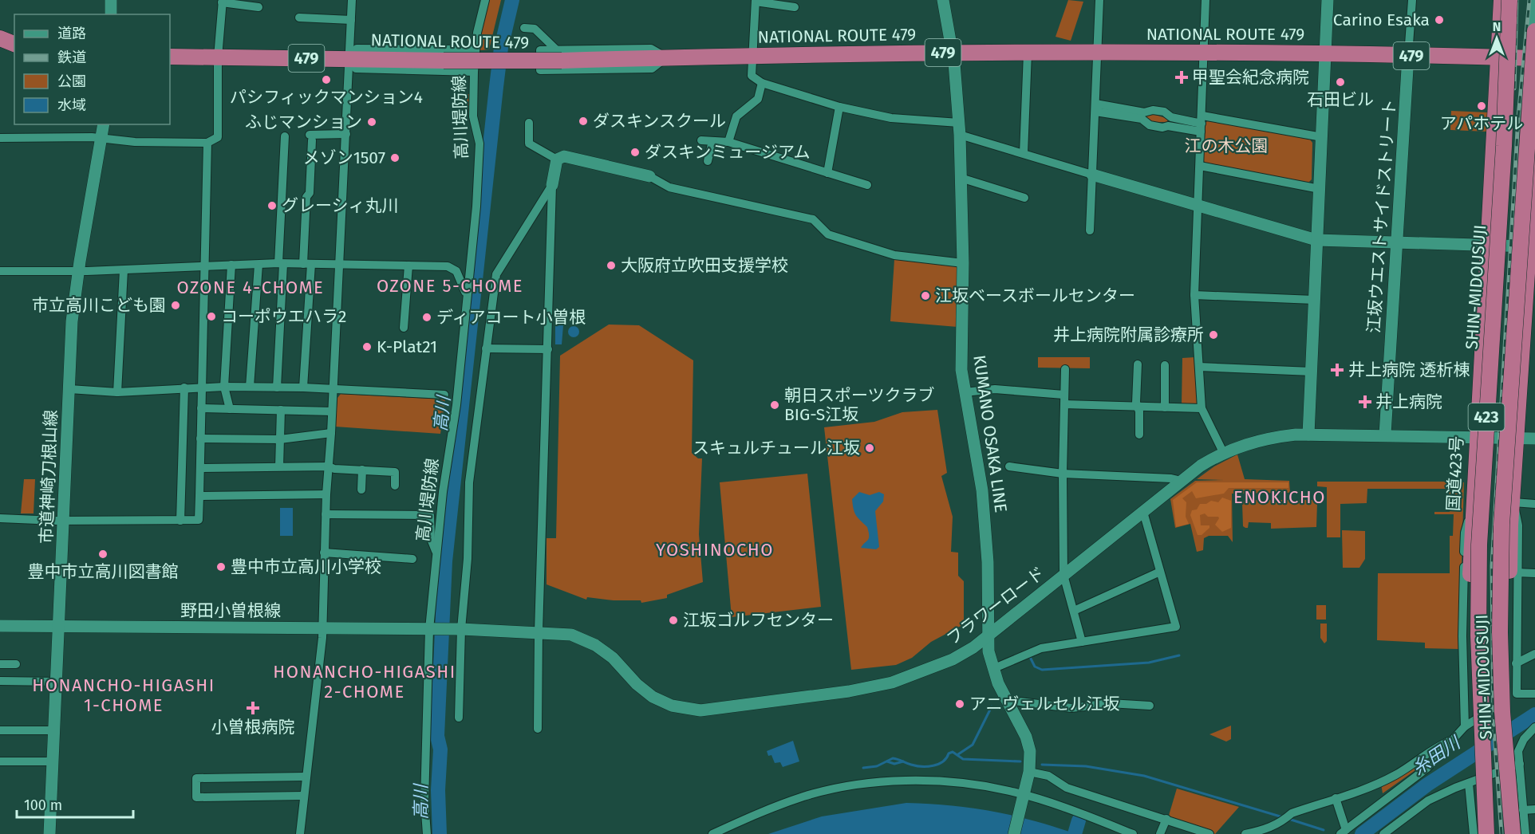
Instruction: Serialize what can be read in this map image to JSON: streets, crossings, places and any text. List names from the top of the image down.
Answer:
{
  "streets": {
    "highway": [
      "NATIONAL ROUTE 479",
      "479",
      "SHIN-MIDOUSUJI",
      "423",
      "国道423号"
    ],
    "street": [
      "高川堤防線",
      "江坂ウエストサイドストリート",
      "KUMANO OSAKA LINE",
      "市道神崎刀根山線",
      "フラワーロード",
      "野田小曽根線"
    ]
  },
  "crossings": [
    ["NATIONAL ROUTE 479", "江坂ウエストサイドストリート"],
    ["NATIONAL ROUTE 479", "KUMANO OSAKA LINE"],
    ["NATIONAL ROUTE 479", "国道423号"],
    ["高川堤防線", "野田小曽根線"],
    ["江坂ウエストサイドストリート", "フラワーロード"],
    ["SHIN-MIDOUSUJI", "423"],
    ["SHIN-MIDOUSUJI", "国道423号"],
    ["423", "フラワーロード"],
    ["KUMANO OSAKA LINE", "フラワーロード"],
    ["国道423号", "フラワーロード"],
    ["市道神崎刀根山線", "野田小曽根線"],
    ["フラワーロード", "野田小曽根線"]
  ],
  "districts": [
    "OZONE 5-CHOME",
    "OZONE 4-CHOME",
    "ENOKICHO",
    "YOSHINOCHO",
    "HONANCHO-HIGASHI 2-CHOME",
    "HONANCHO-HIGASHI 1-CHOME"
  ],
  "water": ["高川", "糸田川"],
  "parks": ["江の木公園"],
  "places": {
    "other": [
      "Carino Esaka",
      "パシフィックマンション4",
      "石田ビル",
      "アパホテル",
      "ダスキンスクール",
      "ふじマンション",
      "ダスキンミュージアム",
      "メゾン1507",
      "グレーシィ丸川",
      "大阪府立吹田支援学校",
      "江坂ベースボールセンター",
      "市立高川こども園",
      "コーポウエハラ2",
      "ディアコート小曽根",
      "井上病院附属診療所",
      "K-Plat21",
      "朝日スポーツクラブ BIG-S江坂",
      "スキュルチュール江坂",
      "豊中市立高川図書館",
      "豊中市立高川小学校",
      "江坂ゴルフセンター",
      "アニヴェルセル江坂"
    ],
    "health": [
      "甲聖会紀念病院",
      "井上病院 透析棟",
      "井上病院",
      "小曽根病院"
    ]
  },
  "legend": [
    "道路",
    "鉄道",
    "公園",
    "水域"
  ],
  "scale_bar": "100 m",
  "north": "top"
}
